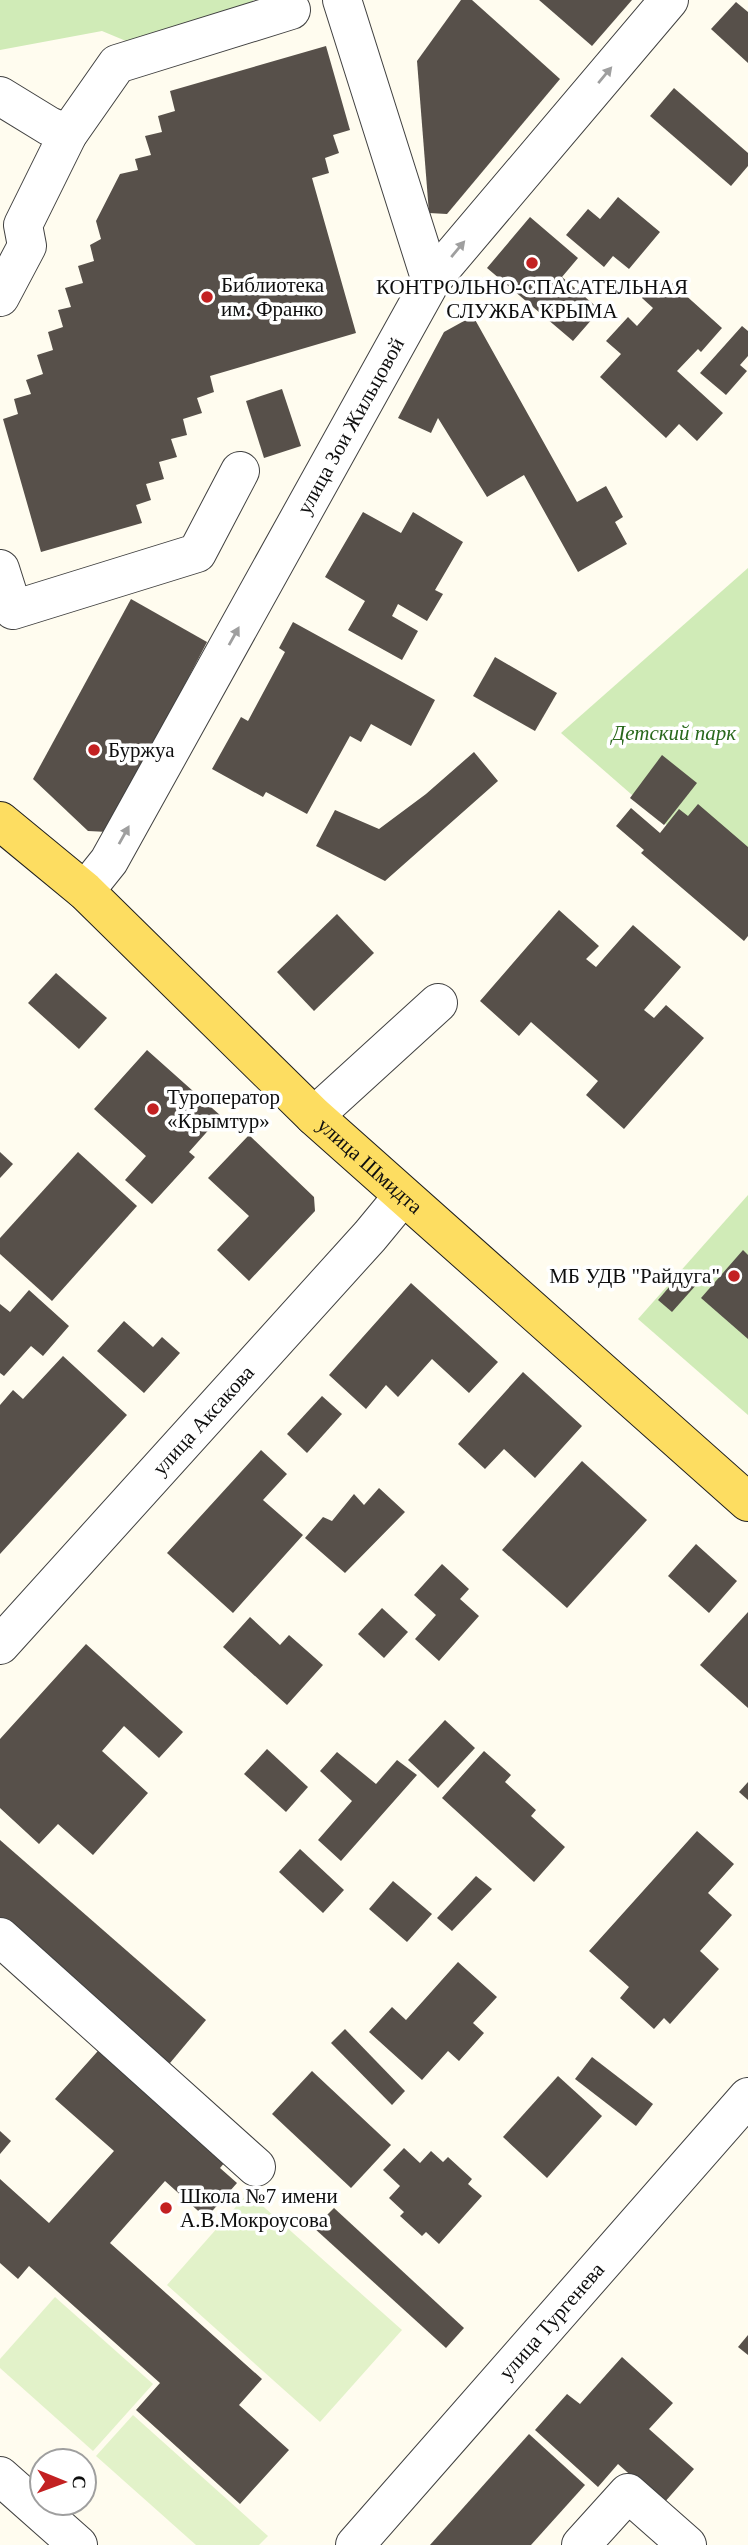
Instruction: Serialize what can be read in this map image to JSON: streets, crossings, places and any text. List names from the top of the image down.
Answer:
{
  "streets": {
    "main road": ["улица Шмидта"],
    "street": ["улица Зои Жильцовой", "улица Аксакова", "улица Тургенева"]
  },
  "crossings": [
    ["улица Зои Жильцовой", "улица Шмидта"],
    ["улица Шмидта", "улица Аксакова"]
  ],
  "one_way": ["улица Зои Жильцовой"],
  "parks": ["Детский парк"],
  "places": [
    "КОНТРОЛЬНО-СПАСАТЕЛЬНАЯ СЛУЖБА КРЫМА",
    "Библиотека им. Франко",
    "Буржуа",
    "Туроператор «Крымтур»",
    "МБ УДВ \"Райдуга\"",
    "Школа №7 имени А.В.Мокроусова"
  ],
  "north": "right"
}
